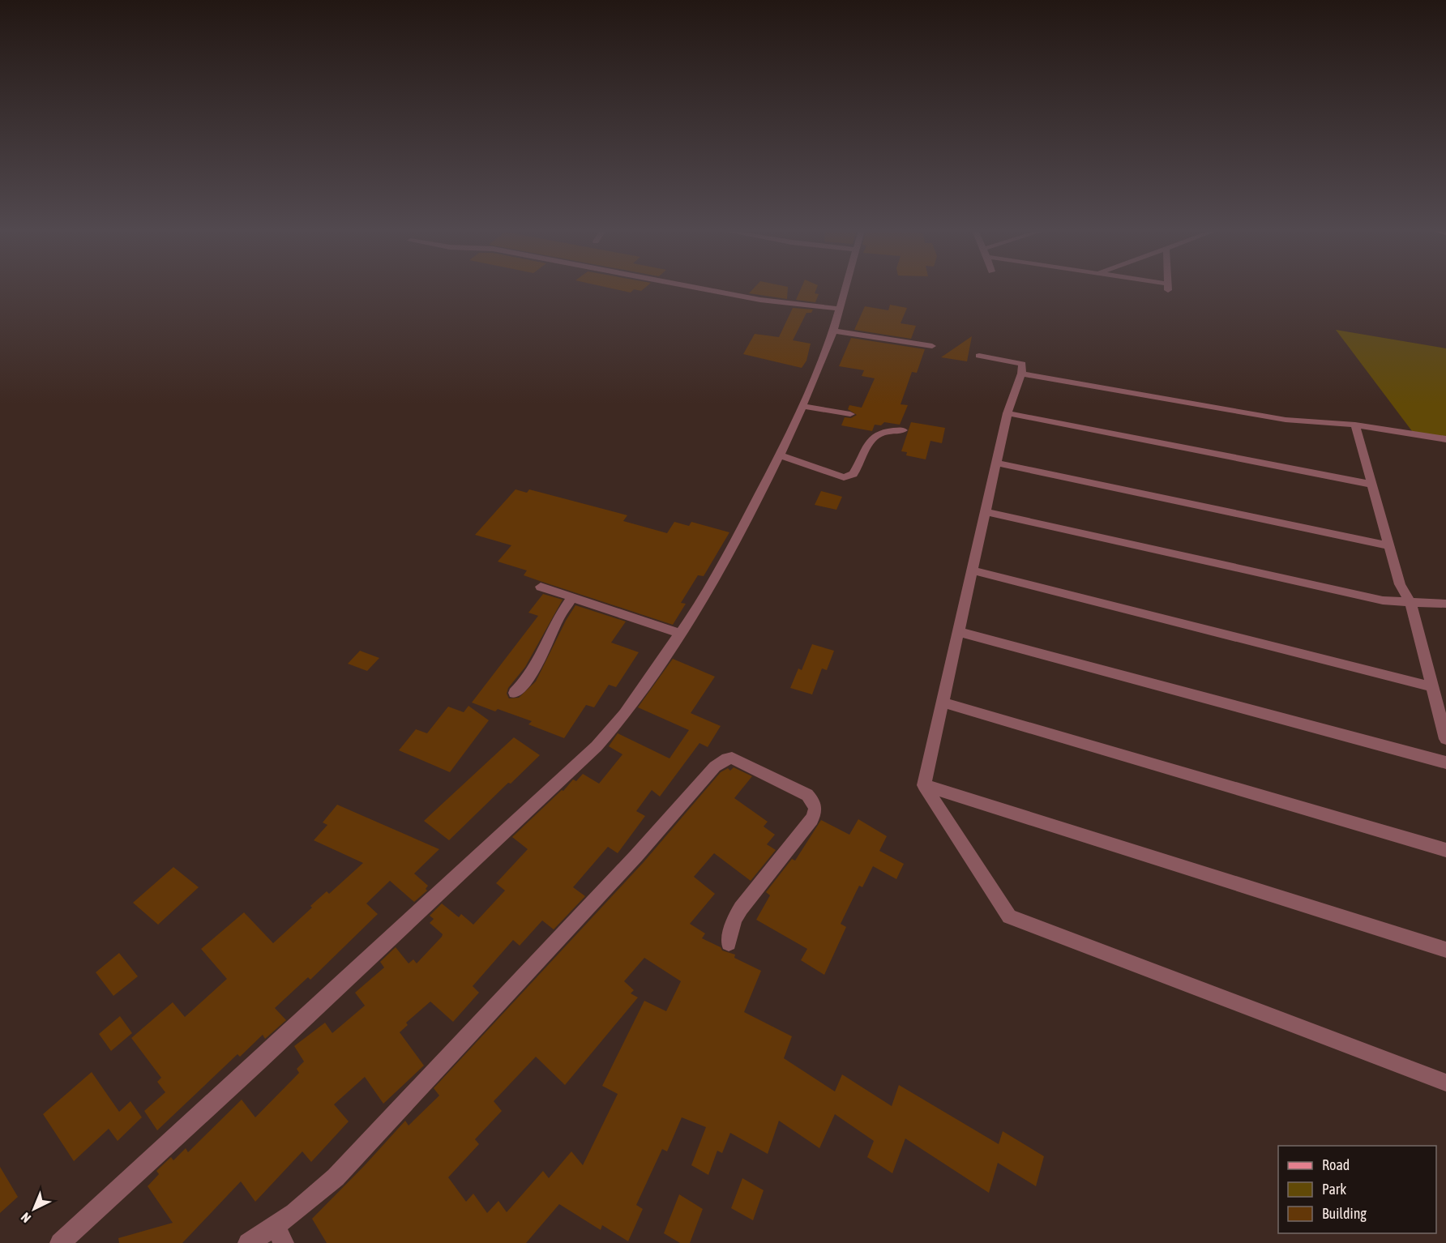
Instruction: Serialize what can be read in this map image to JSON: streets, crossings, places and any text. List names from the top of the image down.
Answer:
{
  "legend": ["Road", "Park", "Building"],
  "north": "bottom left"
}
